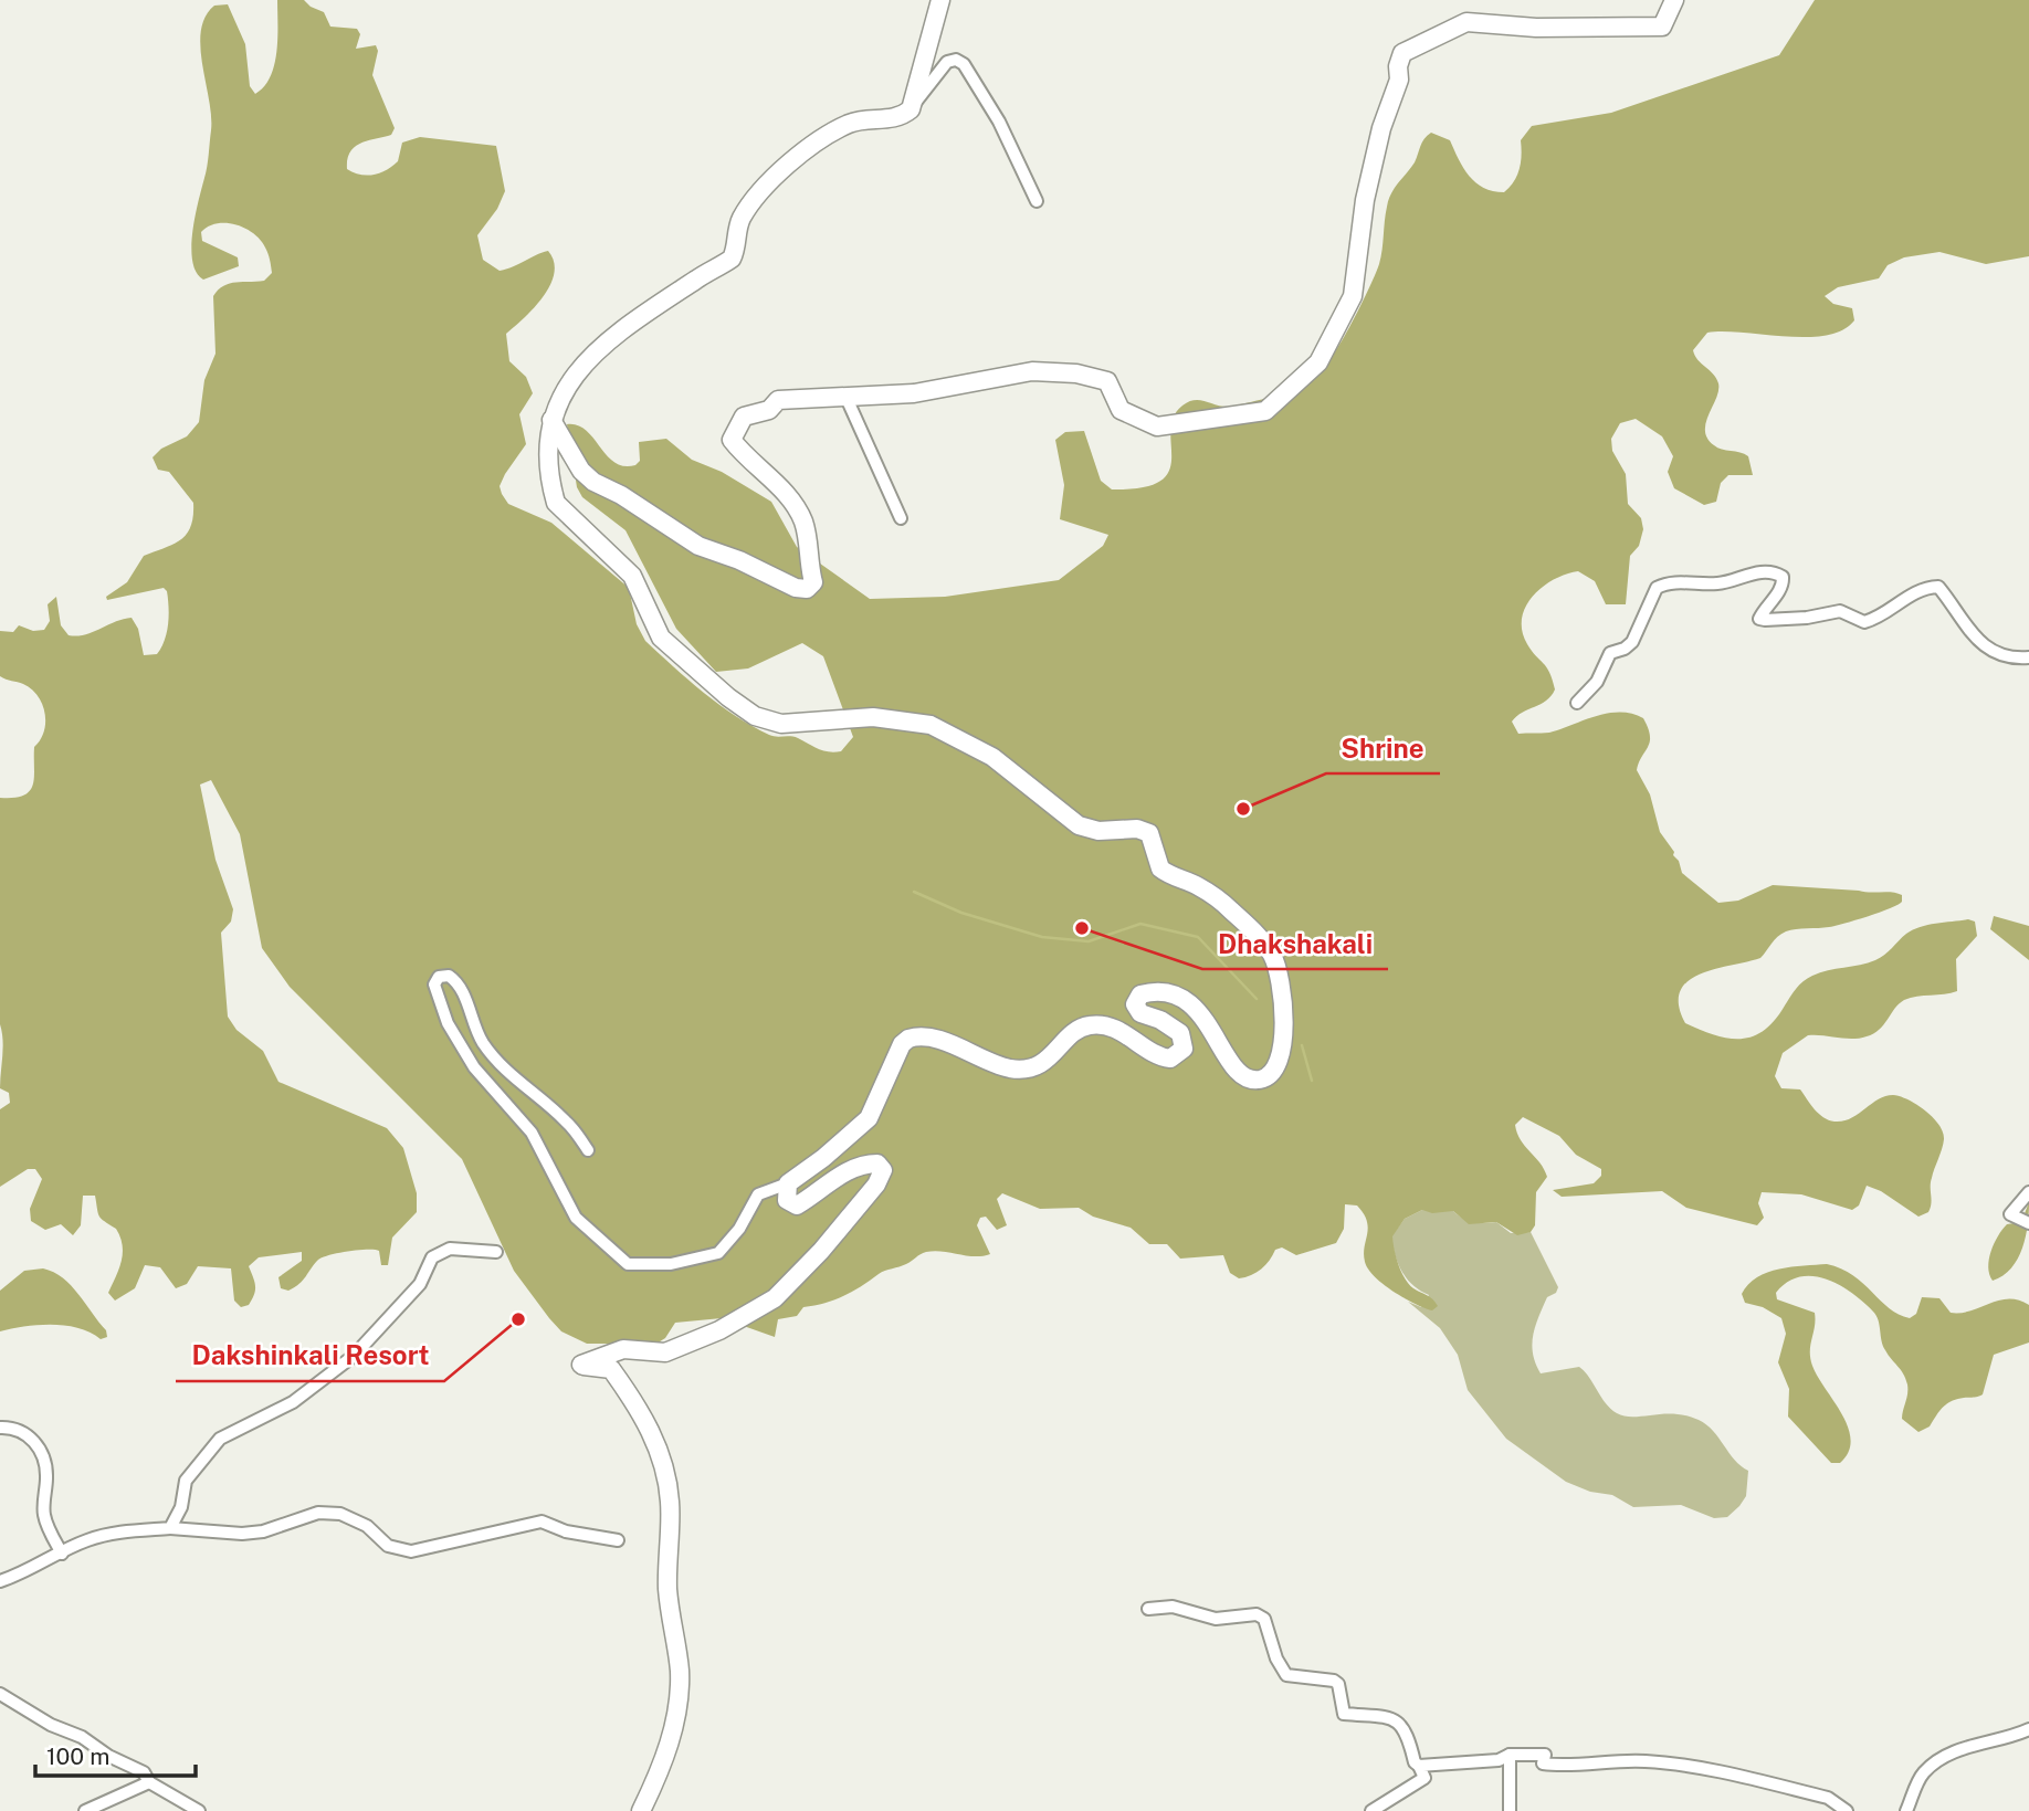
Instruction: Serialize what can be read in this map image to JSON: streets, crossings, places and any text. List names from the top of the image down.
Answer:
{
  "places": ["Shrine", "Dhakshakali", "Dakshinkali Resort"],
  "scale_bar": "100 m"
}
